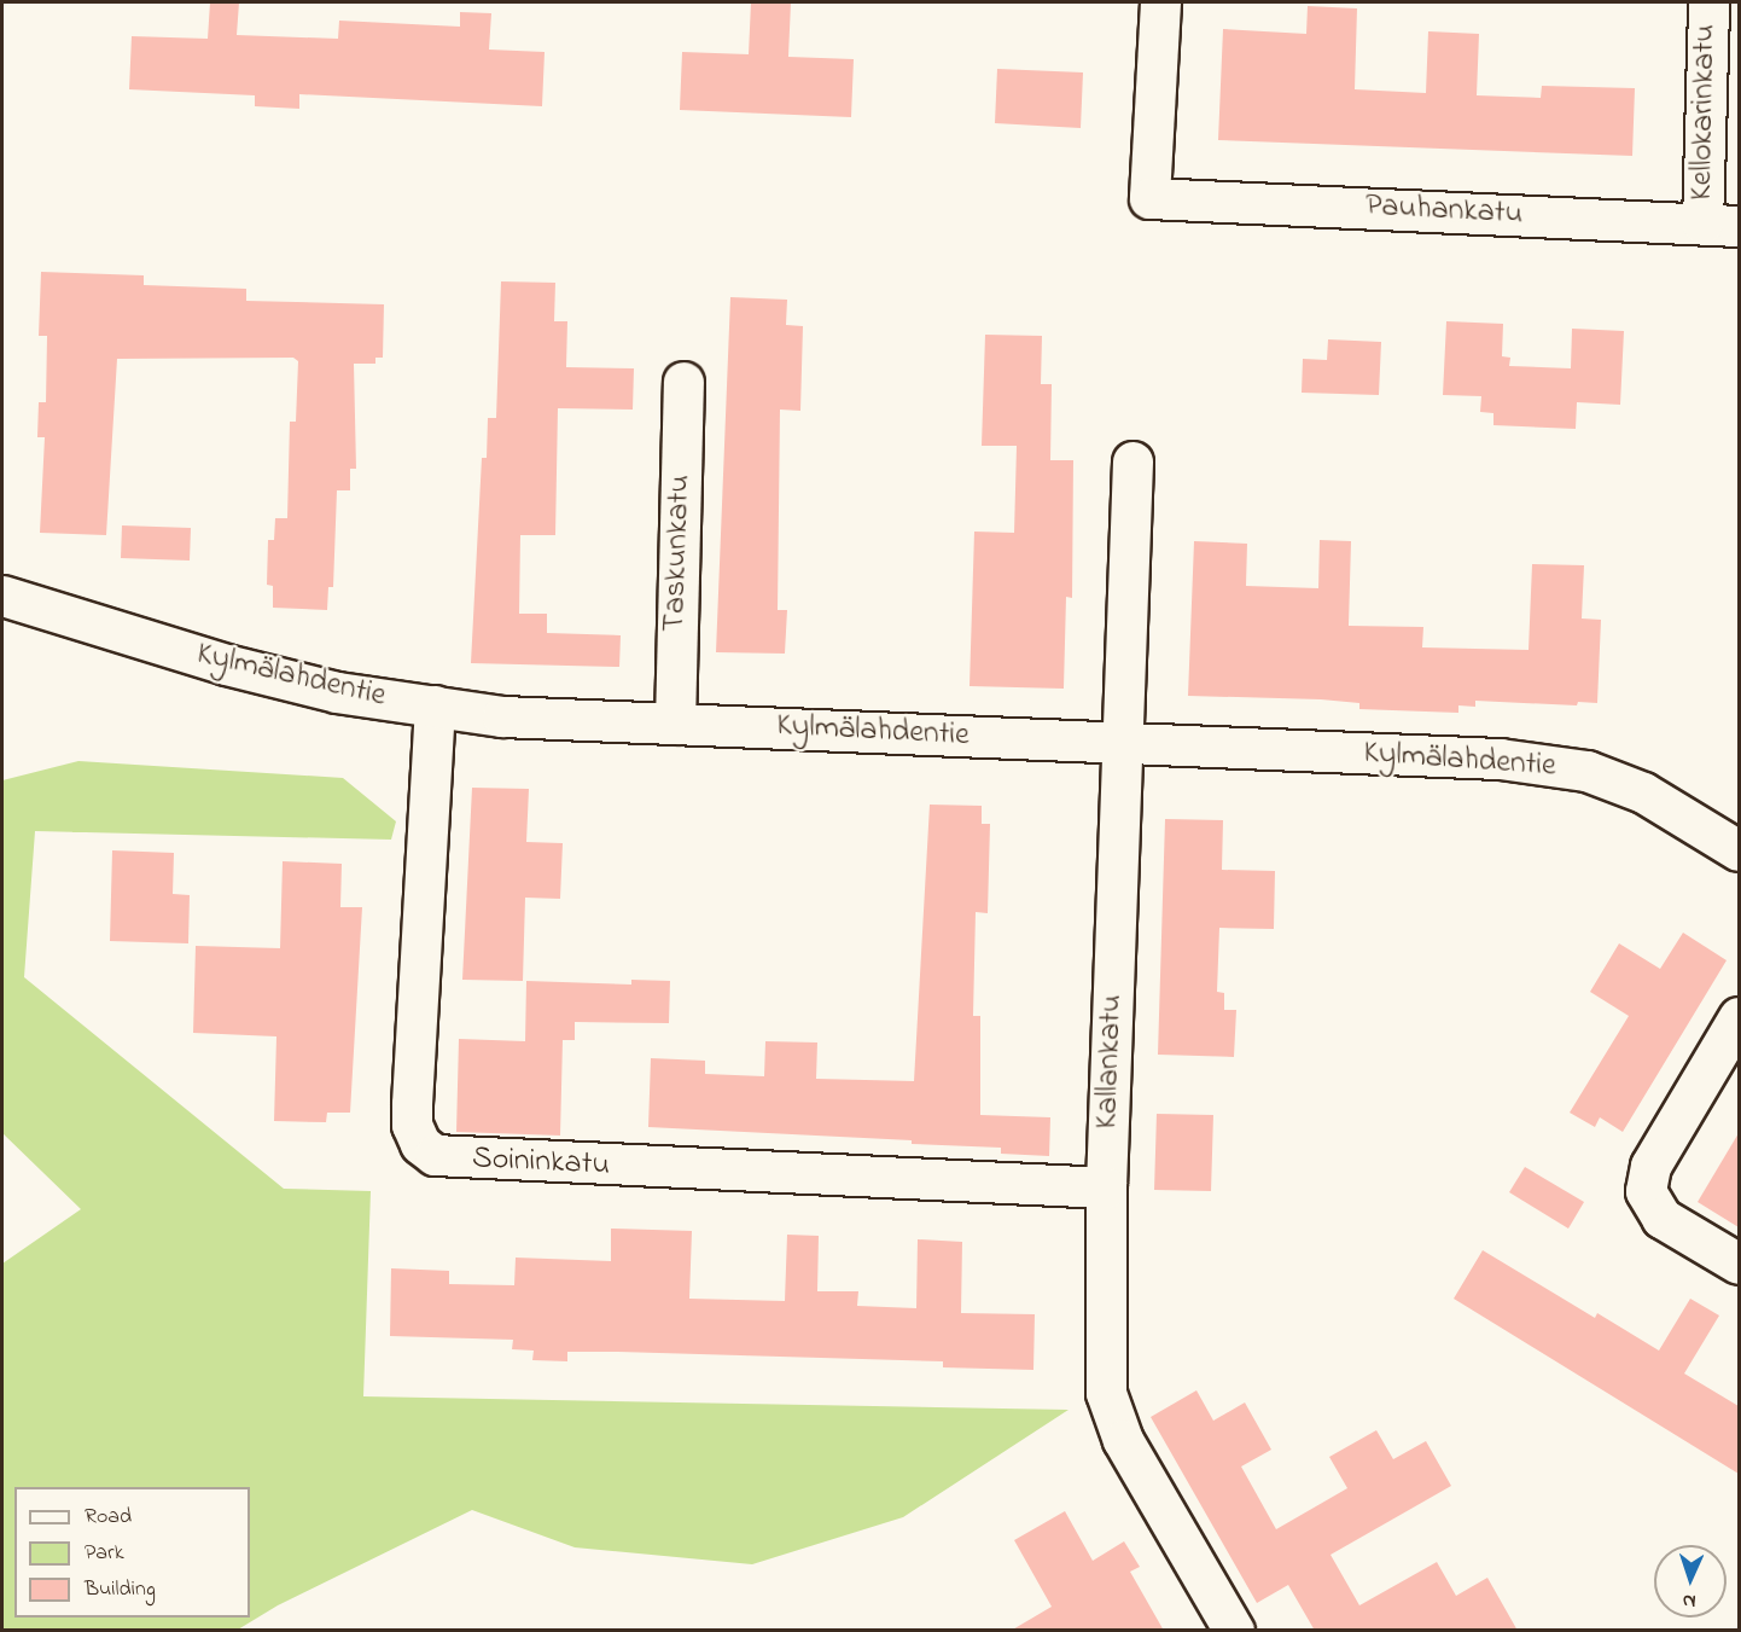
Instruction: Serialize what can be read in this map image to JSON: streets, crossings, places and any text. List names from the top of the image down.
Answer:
{
  "streets": {
    "street": [
      "Kellokarinkatu",
      "Pauhankatu",
      "Taskunkatu",
      "Kylmälahdentie",
      "Kallankatu",
      "Soininkatu"
    ]
  },
  "crossings": [
    ["Kellokarinkatu", "Pauhankatu"],
    ["Taskunkatu", "Kylmälahdentie"],
    ["Kylmälahdentie", "Kallankatu"],
    ["Kylmälahdentie", "Soininkatu"],
    ["Kallankatu", "Soininkatu"]
  ],
  "legend": ["Road", "Park", "Building"],
  "north": "bottom"
}
